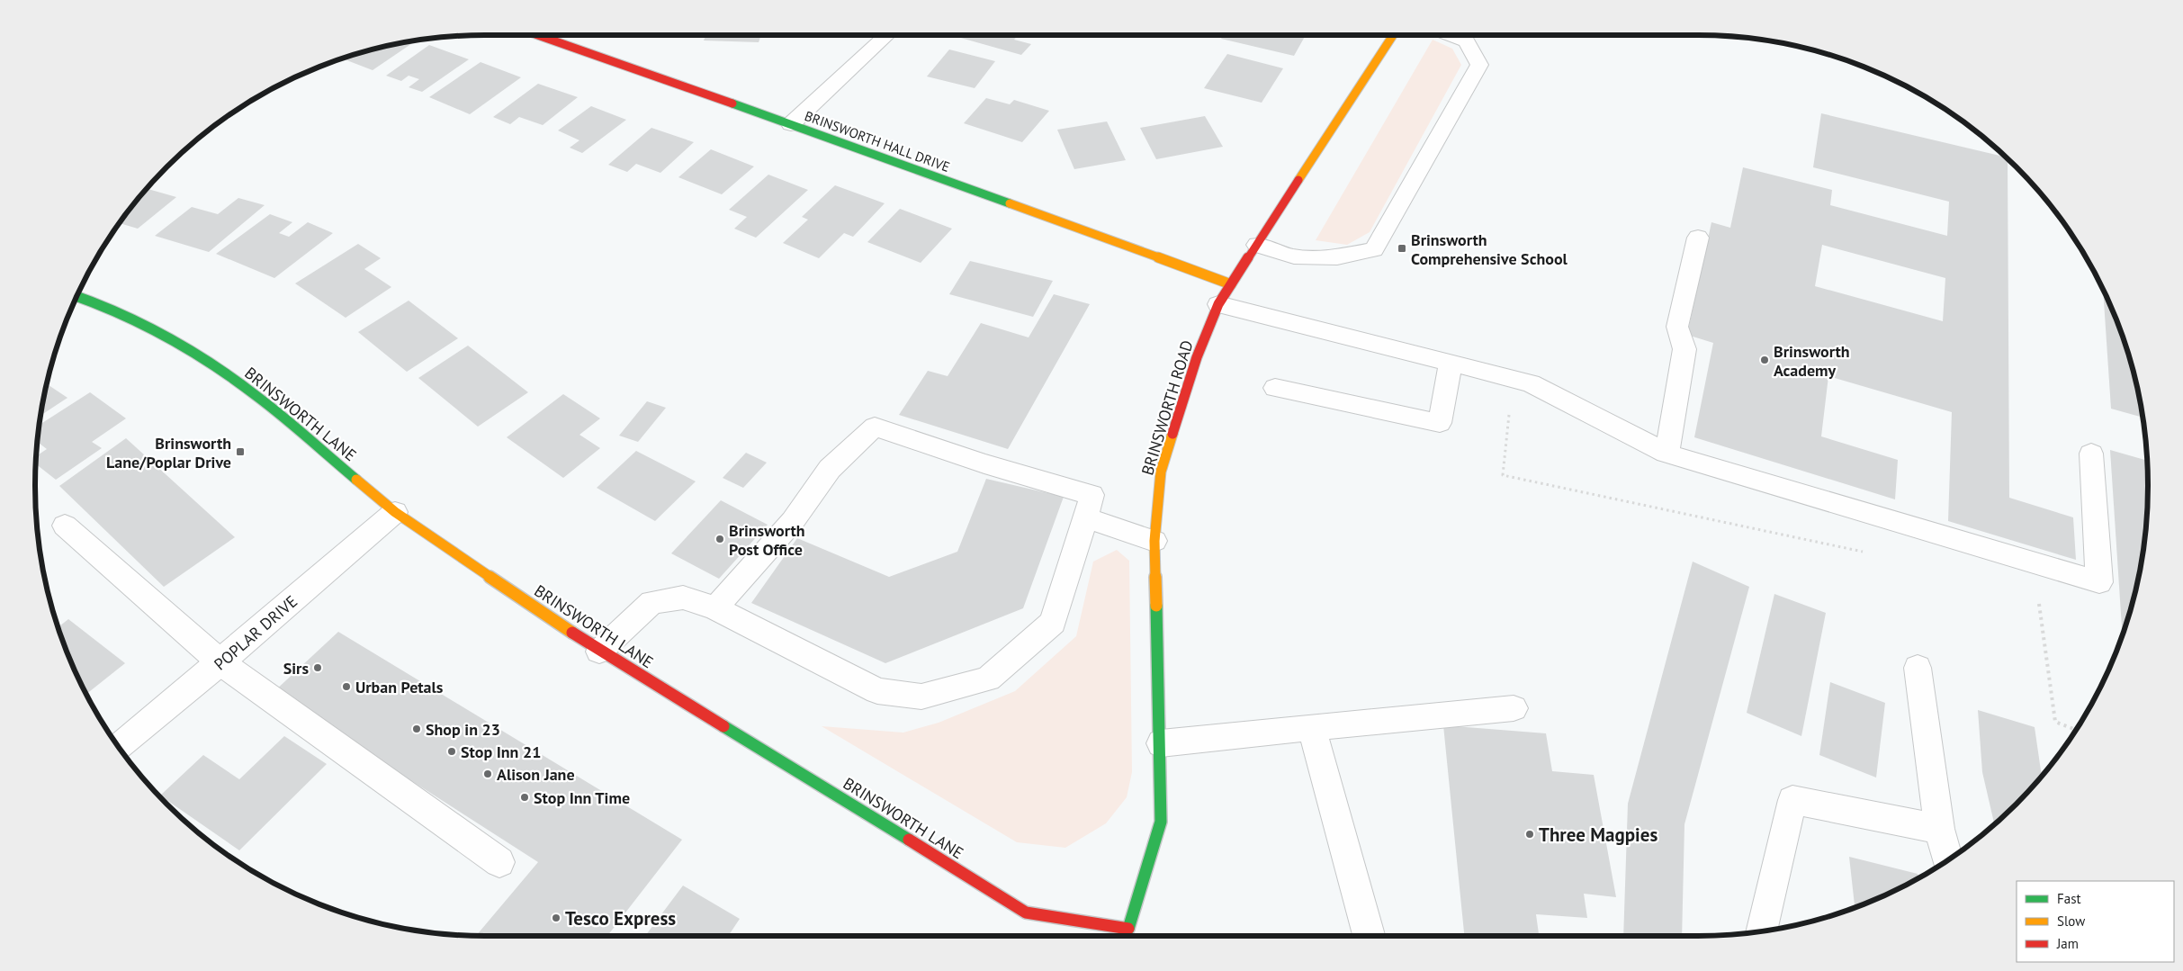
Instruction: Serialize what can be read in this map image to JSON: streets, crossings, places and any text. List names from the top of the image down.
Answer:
{
  "streets": {
    "street": [
      "BRINSWORTH HALL DRIVE",
      "BRINSWORTH ROAD",
      "BRINSWORTH LANE",
      "POPLAR DRIVE"
    ]
  },
  "crossings": [
    ["BRINSWORTH HALL DRIVE", "BRINSWORTH ROAD"],
    ["BRINSWORTH ROAD", "BRINSWORTH LANE"],
    ["BRINSWORTH LANE", "POPLAR DRIVE"]
  ],
  "places": {
    "transit": ["Brinsworth Comprehensive School", "Brinsworth Lane/Poplar Drive"],
    "other": [
      "Brinsworth Academy",
      "Brinsworth Post Office",
      "Sirs",
      "Urban Petals",
      "Shop in 23",
      "Stop Inn 21",
      "Alison Jane",
      "Stop Inn Time",
      "Three Magpies",
      "Tesco Express"
    ]
  },
  "legend": ["Fast", "Slow", "Jam"]
}
